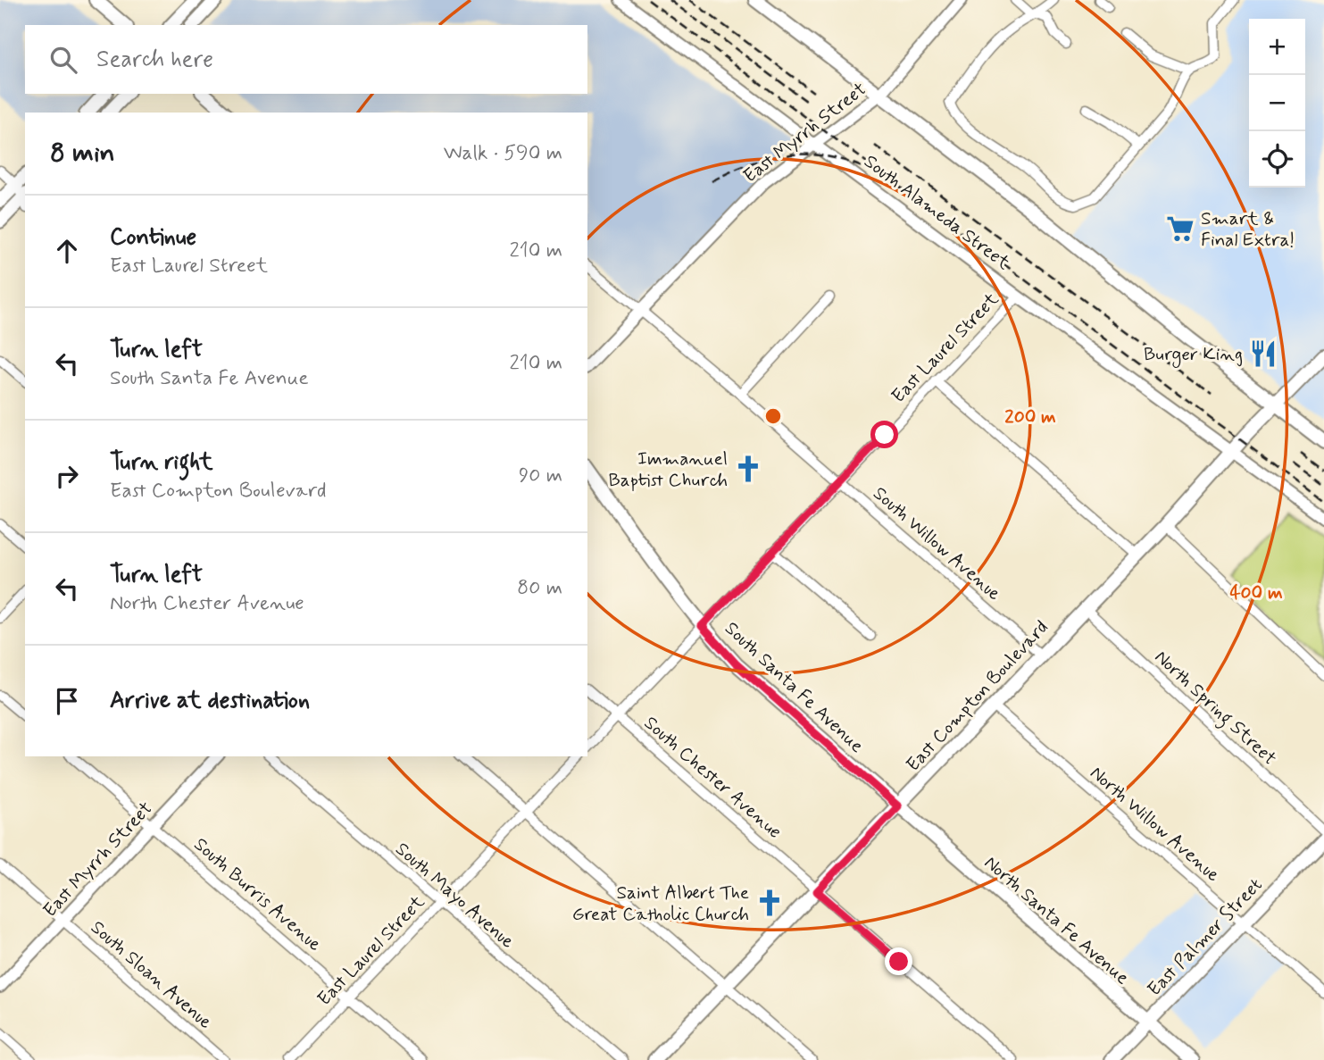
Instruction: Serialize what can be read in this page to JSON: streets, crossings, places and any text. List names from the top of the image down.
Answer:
{
  "streets": {
    "main road": [
      "South Santa Fe Avenue",
      "East Compton Boulevard",
      "North Santa Fe Avenue",
      "East Palmer Street"
    ],
    "street": [
      "East Myrrh Street",
      "South Alameda Street",
      "East Laurel Street",
      "South Willow Avenue",
      "North Spring Street",
      "South Chester Avenue",
      "North Willow Avenue",
      "South Burris Avenue",
      "South Mayo Avenue",
      "South Sloan Avenue"
    ]
  },
  "crossings": [
    ["East Myrrh Street", "South Alameda Street"],
    ["East Myrrh Street", "South Willow Avenue"],
    ["East Myrrh Street", "South Burris Avenue"],
    ["East Myrrh Street", "South Sloan Avenue"],
    ["South Alameda Street", "East Laurel Street"],
    ["South Alameda Street", "East Compton Boulevard"],
    ["East Laurel Street", "South Willow Avenue"],
    ["East Laurel Street", "South Santa Fe Avenue"],
    ["East Laurel Street", "South Chester Avenue"],
    ["East Laurel Street", "South Burris Avenue"],
    ["East Laurel Street", "South Mayo Avenue"],
    ["South Willow Avenue", "East Compton Boulevard"],
    ["South Santa Fe Avenue", "East Compton Boulevard"],
    ["South Santa Fe Avenue", "North Santa Fe Avenue"],
    ["East Compton Boulevard", "North Spring Street"],
    ["East Compton Boulevard", "South Chester Avenue"],
    ["East Compton Boulevard", "North Willow Avenue"],
    ["East Compton Boulevard", "North Santa Fe Avenue"],
    ["North Willow Avenue", "East Palmer Street"],
    ["North Santa Fe Avenue", "East Palmer Street"]
  ],
  "places": {
    "supermarket": ["Smart & Final Extra!"],
    "restaurant": ["Burger King"],
    "church": ["Immanuel Baptist Church", "Saint Albert The Great Catholic Church"]
  },
  "page": {
    "map_buttons": ["+", "−"],
    "search": "Search here",
    "heading": ["8 min", "Walk · 590 m"],
    "list": [
      ["Continue", "East Laurel Street", "210 m"],
      ["Turn left", "South Santa Fe Avenue", "210 m"],
      ["Turn right", "East Compton Boulevard", "90 m"],
      ["Turn left", "North Chester Avenue", "80 m"],
      "Arrive at destination"
    ]
  },
  "rings": ["200 m", "400 m"]
}
